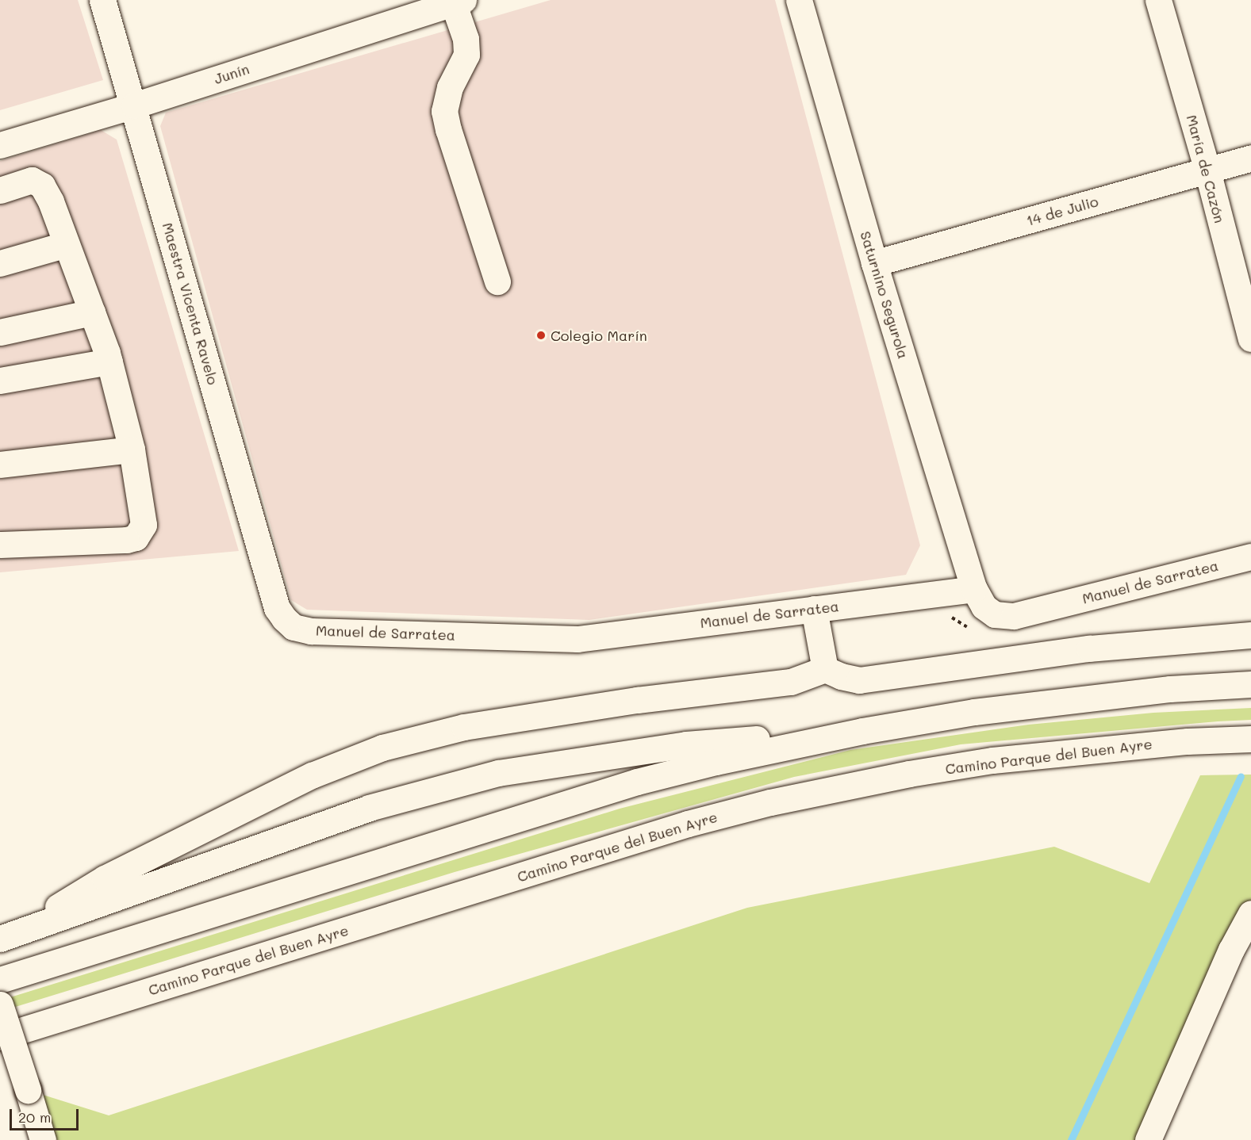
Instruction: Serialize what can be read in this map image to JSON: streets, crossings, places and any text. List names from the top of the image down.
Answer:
{
  "streets": {
    "main road": [
      "Junín",
      "María de Cazón",
      "14 de Julio",
      "Saturnino Segurola",
      "Maestra Vicenta Ravelo",
      "Manuel de Sarratea",
      "Camino Parque del Buen Ayre"
    ]
  },
  "crossings": [
    ["Junín", "Maestra Vicenta Ravelo"],
    ["María de Cazón", "14 de Julio"],
    ["14 de Julio", "Saturnino Segurola"],
    ["Saturnino Segurola", "Manuel de Sarratea"],
    ["Maestra Vicenta Ravelo", "Manuel de Sarratea"]
  ],
  "places": ["Colegio Marín"],
  "scale_bar": "20 m"
}
